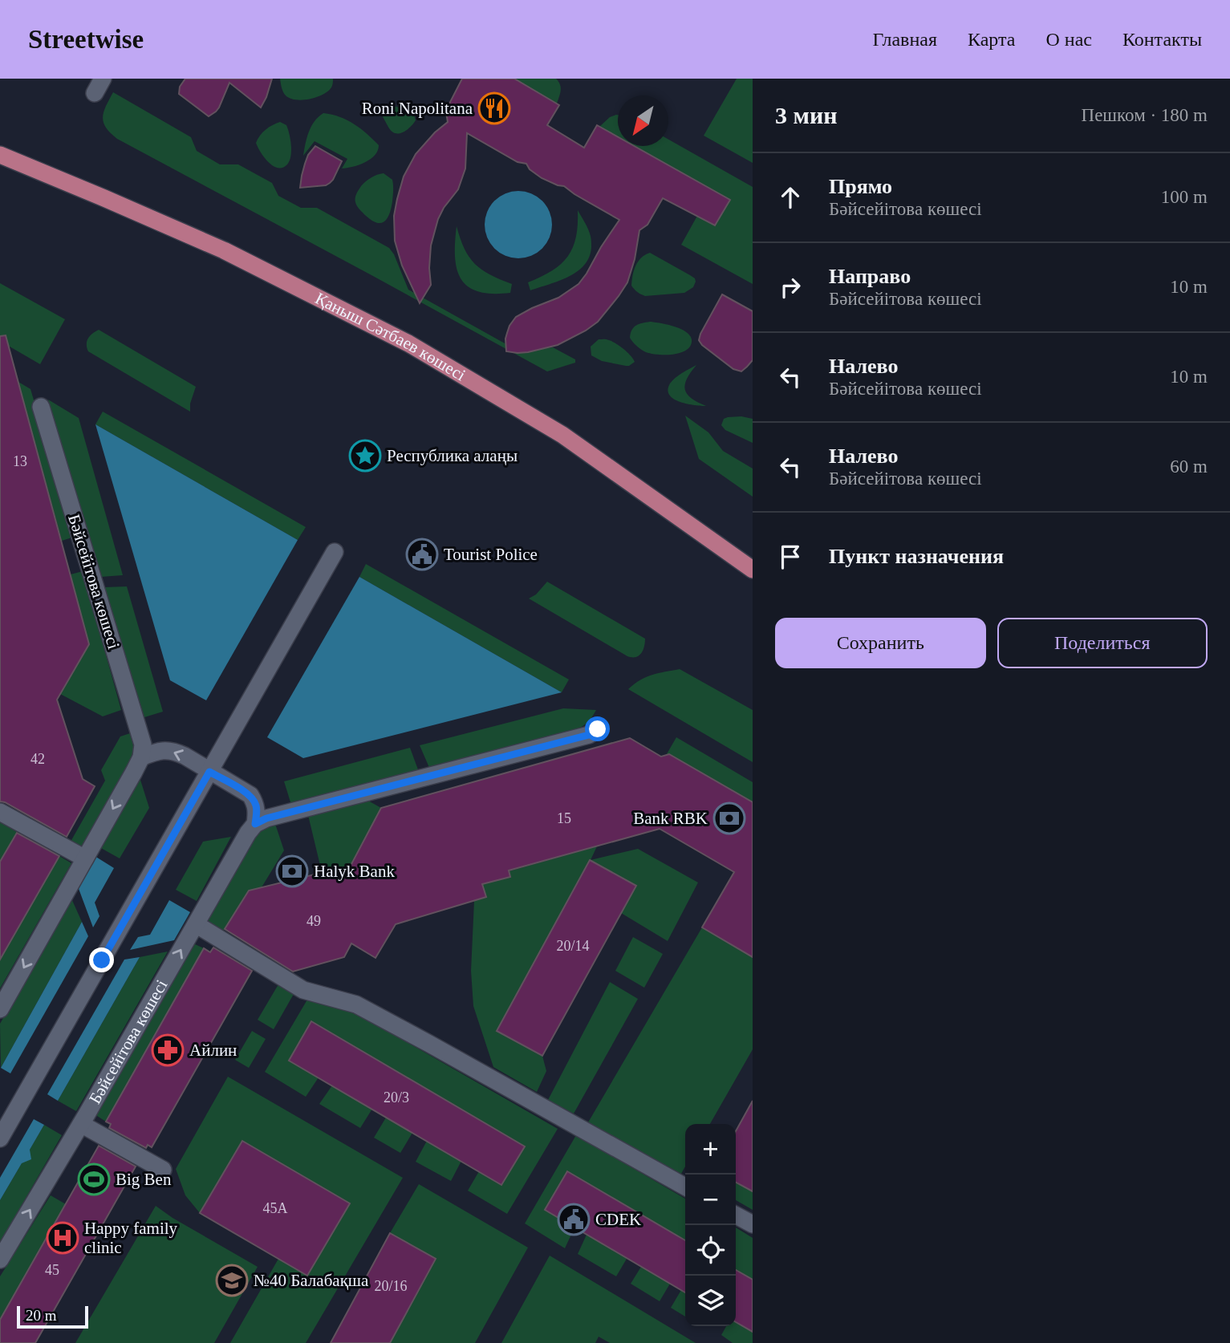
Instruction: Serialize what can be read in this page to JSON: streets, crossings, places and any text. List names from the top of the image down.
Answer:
{
  "streets": {
    "main road": ["Қаныш Сәтбаев көшесі"],
    "street": ["Бәйсейітова көшесі"]
  },
  "places": {
    "restaurant": ["Roni Napolitana"],
    "place": ["Республика алаңы"],
    "public building": ["Tourist Police", "CDEK"],
    "bank": ["Bank RBK", "Halyk Bank"],
    "pharmacy": ["Айлин"],
    "sports": ["Big Ben"],
    "hospital": ["Happy family clinic"],
    "school or university": ["№40 Балабақша"]
  },
  "house_numbers": [
    "13",
    "42",
    "15",
    "49",
    "20/14",
    "20/3",
    "45А",
    "45",
    "20/16"
  ],
  "scale_bar": "20 m",
  "north": "bottom left",
  "page": {
    "header": "Streetwise",
    "nav": [
      "Главная",
      "Карта",
      "О нас",
      "Контакты"
    ],
    "heading": ["3 мин", "Пешком · 180 m"],
    "list": [
      ["Прямо", "Бәйсейітова көшесі", "100 m"],
      ["Направо", "Бәйсейітова көшесі", "10 m"],
      ["Налево", "Бәйсейітова көшесі", "10 m"],
      ["Налево", "Бәйсейітова көшесі", "60 m"],
      "Пункт назначения"
    ],
    "buttons": ["Сохранить", "Поделиться"],
    "map_buttons": ["+", "−"],
    "scale": "20 m"
  }
}
